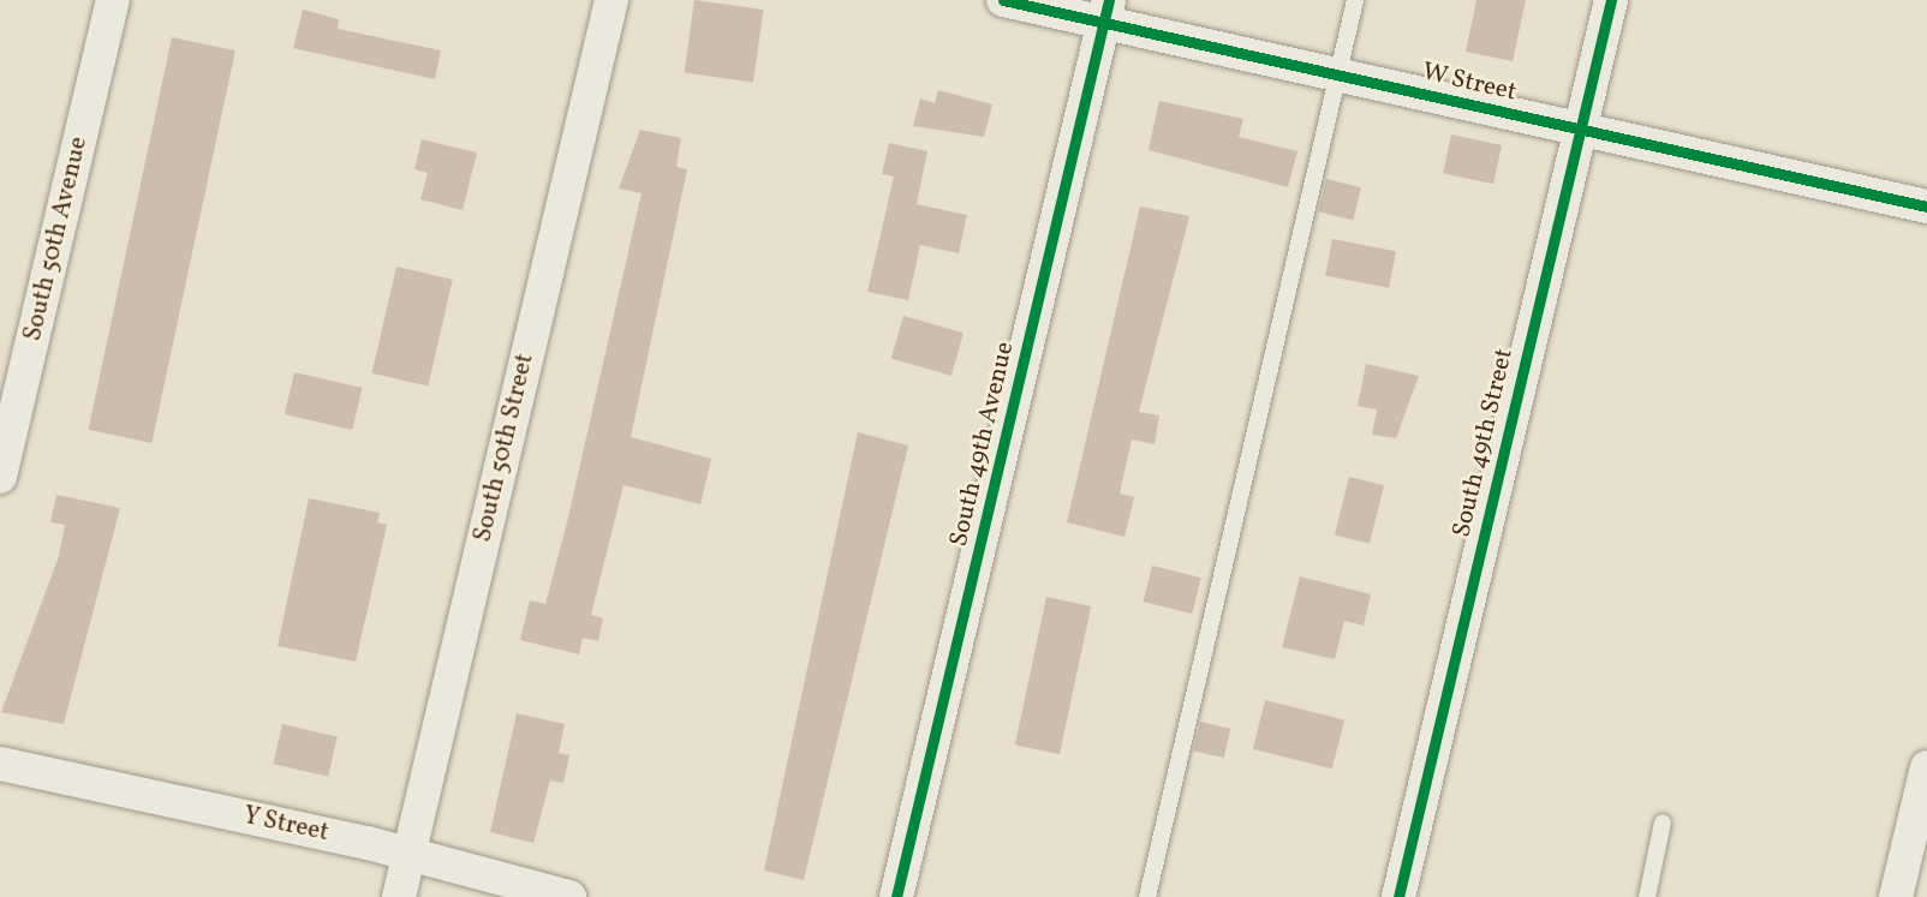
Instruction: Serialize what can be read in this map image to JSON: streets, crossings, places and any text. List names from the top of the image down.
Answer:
{
  "streets": {
    "street": [
      "W Street",
      "South 50th Avenue",
      "South 49th Street",
      "South 49th Avenue",
      "South 50th Street",
      "Y Street"
    ]
  },
  "crossings": [
    ["W Street", "South 49th Street"],
    ["W Street", "South 49th Avenue"],
    ["South 50th Street", "Y Street"]
  ]
}
